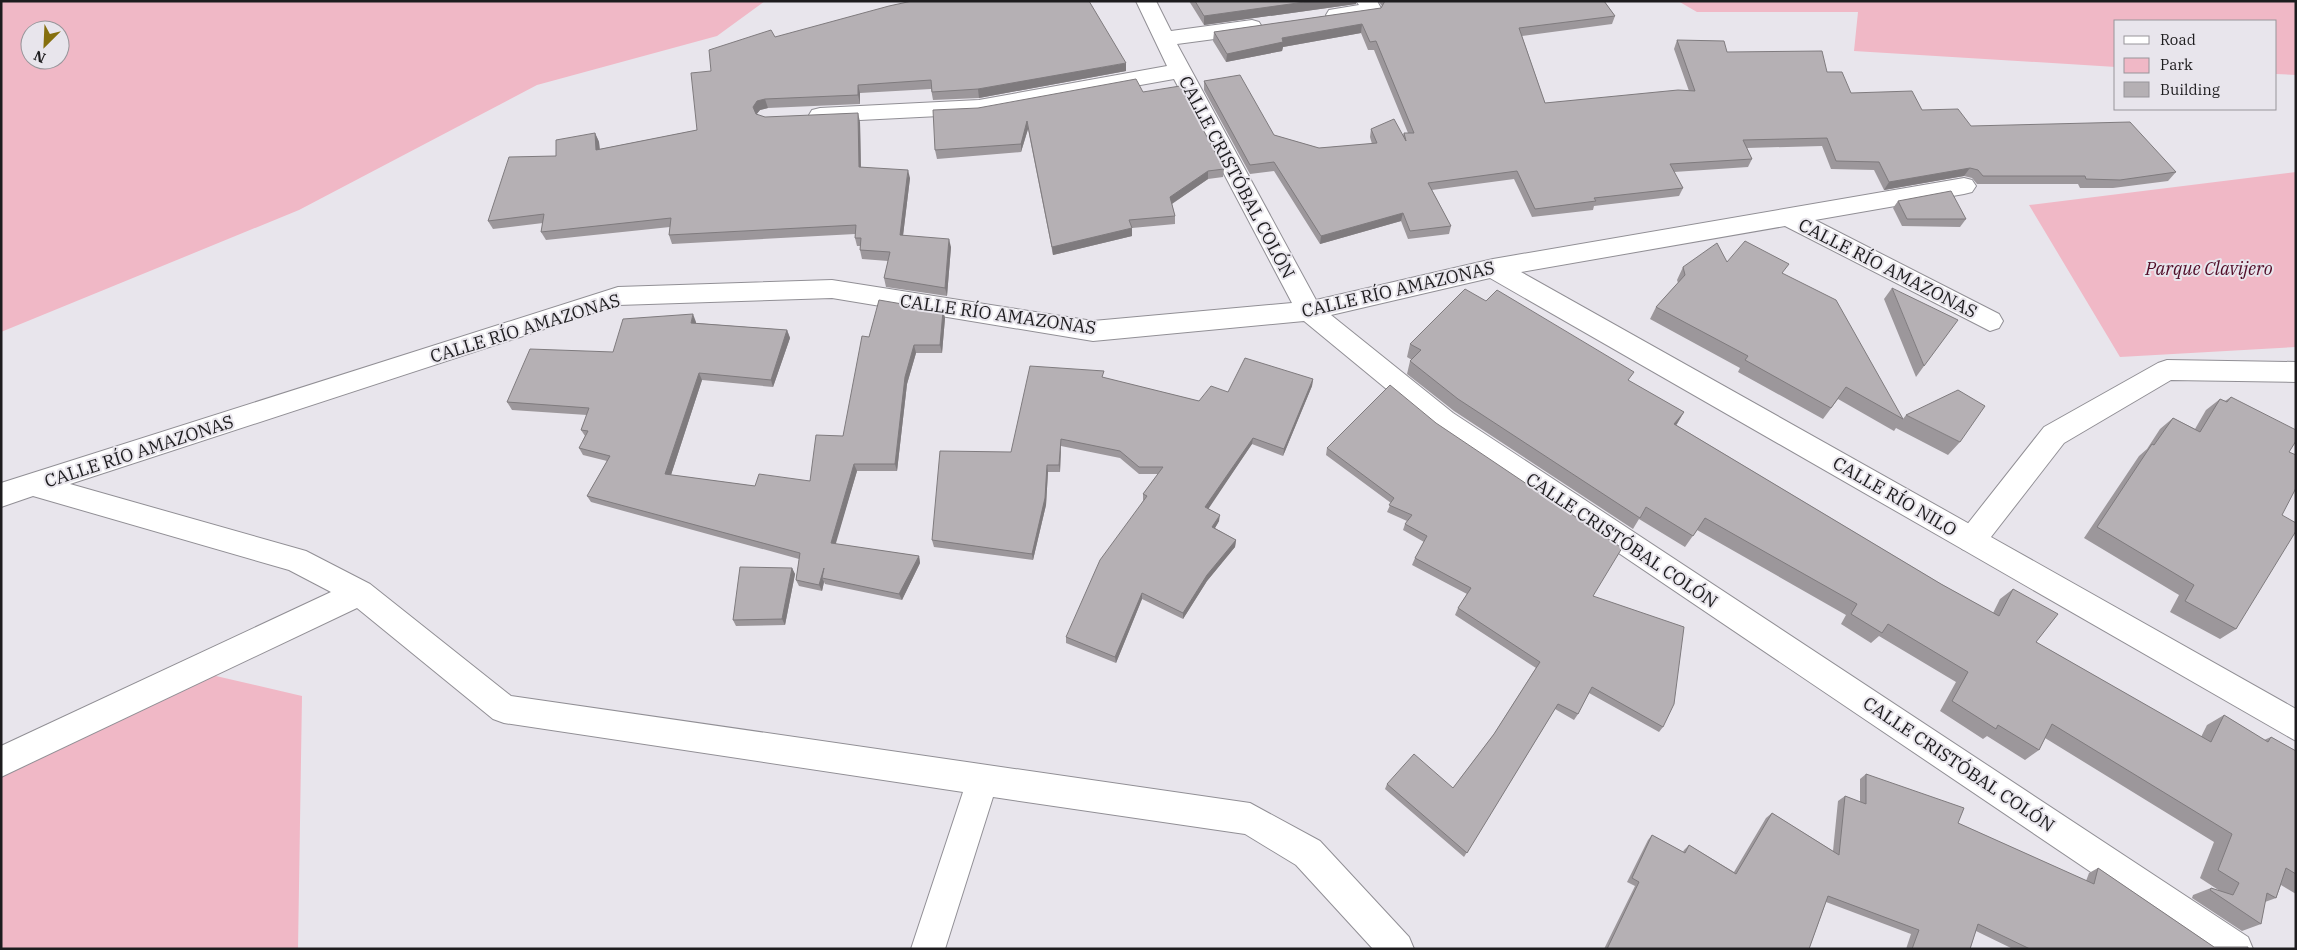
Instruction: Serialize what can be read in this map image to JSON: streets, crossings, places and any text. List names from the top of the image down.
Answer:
{
  "streets": {
    "street": ["CALLE CRISTÓBAL COLÓN", "CALLE RÍO AMAZONAS", "CALLE RÍO NILO"]
  },
  "crossings": [
    ["CALLE CRISTÓBAL COLÓN", "CALLE RÍO AMAZONAS"],
    ["CALLE RÍO AMAZONAS", "CALLE RÍO NILO"]
  ],
  "parks": ["Parque Clavijero"],
  "legend": ["Road", "Park", "Building"],
  "north": "bottom left"
}
